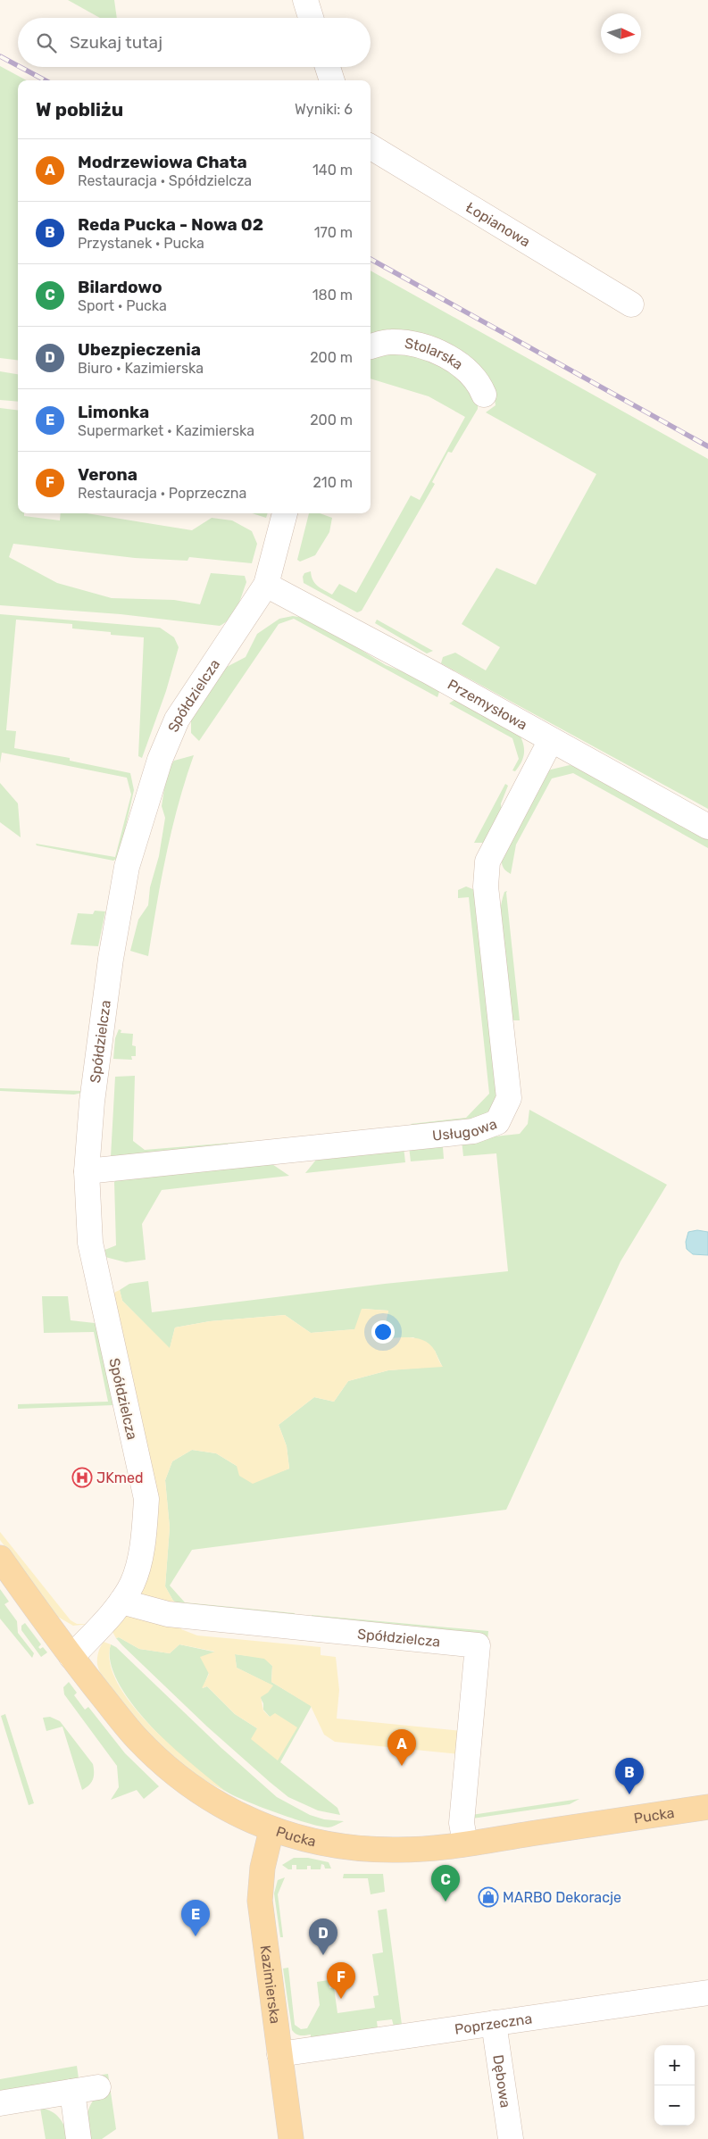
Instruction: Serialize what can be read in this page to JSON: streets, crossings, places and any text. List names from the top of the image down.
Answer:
{
  "streets": {
    "main road": ["Pucka", "Kazimierska"],
    "street": [
      "Łopianowa",
      "Stolarska",
      "Spółdzielcza",
      "Przemysłowa",
      "Usługowa",
      "Poprzeczna",
      "Dębowa"
    ]
  },
  "crossings": [
    ["Spółdzielcza", "Przemysłowa"],
    ["Spółdzielcza", "Usługowa"],
    ["Spółdzielcza", "Pucka"],
    ["Przemysłowa", "Usługowa"],
    ["Pucka", "Kazimierska"],
    ["Kazimierska", "Poprzeczna"],
    ["Poprzeczna", "Dębowa"]
  ],
  "places": {
    "hospital": ["JKmed"],
    "shop": ["MARBO Dekoracje"]
  },
  "north": "right",
  "page": {
    "search": "Szukaj tutaj",
    "heading": ["W pobliżu", "Wyniki: 6"],
    "list": [
      {
        "mark": "A",
        "name": "Modrzewiowa Chata",
        "note": "Restauracja · Spółdzielcza",
        "value": "140 m"
      },
      {
        "mark": "B",
        "name": "Reda Pucka - Nowa 02",
        "note": "Przystanek · Pucka",
        "value": "170 m"
      },
      {
        "mark": "C",
        "name": "Bilardowo",
        "note": "Sport · Pucka",
        "value": "180 m"
      },
      {
        "mark": "D",
        "name": "Ubezpieczenia",
        "note": "Biuro · Kazimierska",
        "value": "200 m"
      },
      {
        "mark": "E",
        "name": "Limonka",
        "note": "Supermarket · Kazimierska",
        "value": "200 m"
      },
      {
        "mark": "F",
        "name": "Verona",
        "note": "Restauracja · Poprzeczna",
        "value": "210 m"
      }
    ],
    "pins": [
      "A",
      "B",
      "C",
      "E",
      "D",
      "F"
    ],
    "map_buttons": ["+", "−"]
  }
}
